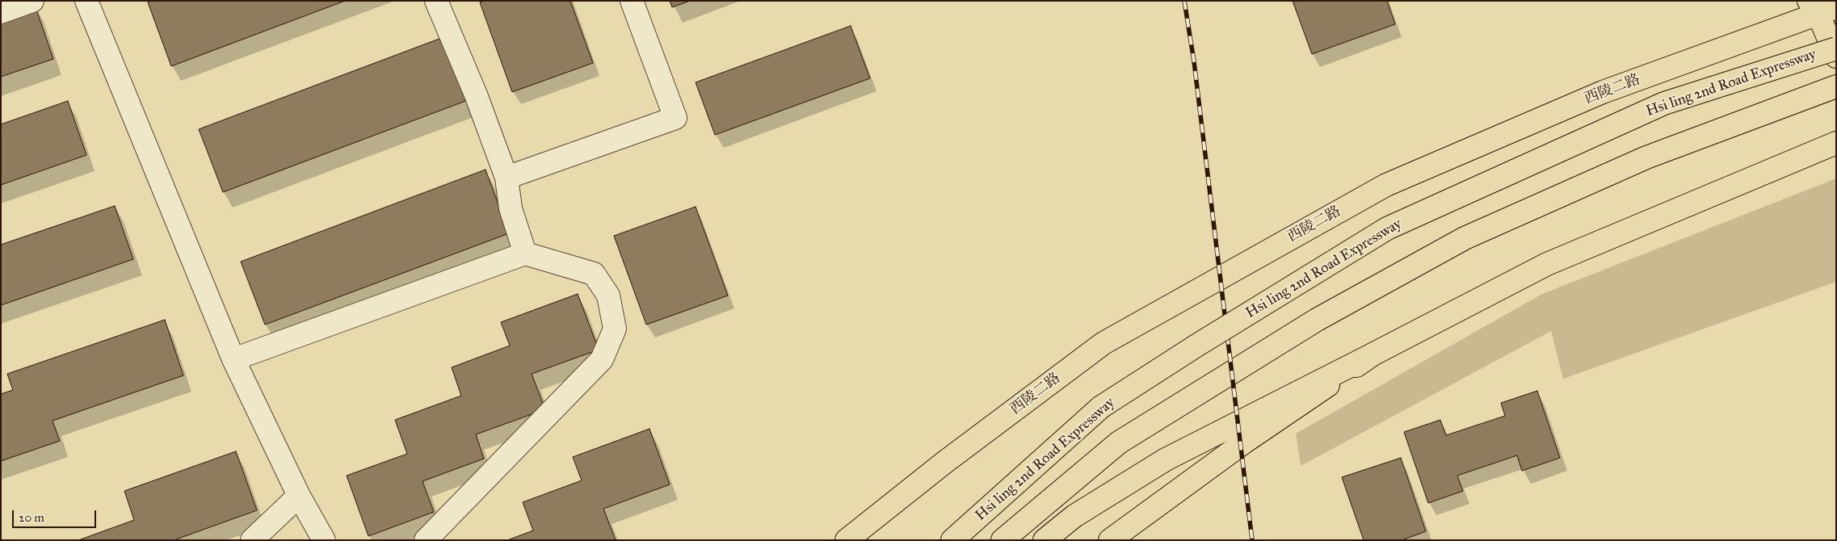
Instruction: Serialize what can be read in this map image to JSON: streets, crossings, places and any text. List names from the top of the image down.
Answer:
{
  "streets": {
    "main road": ["Hsi ling 2nd Road Expressway", "西陵二路"]
  },
  "scale_bar": "20 m"
}
